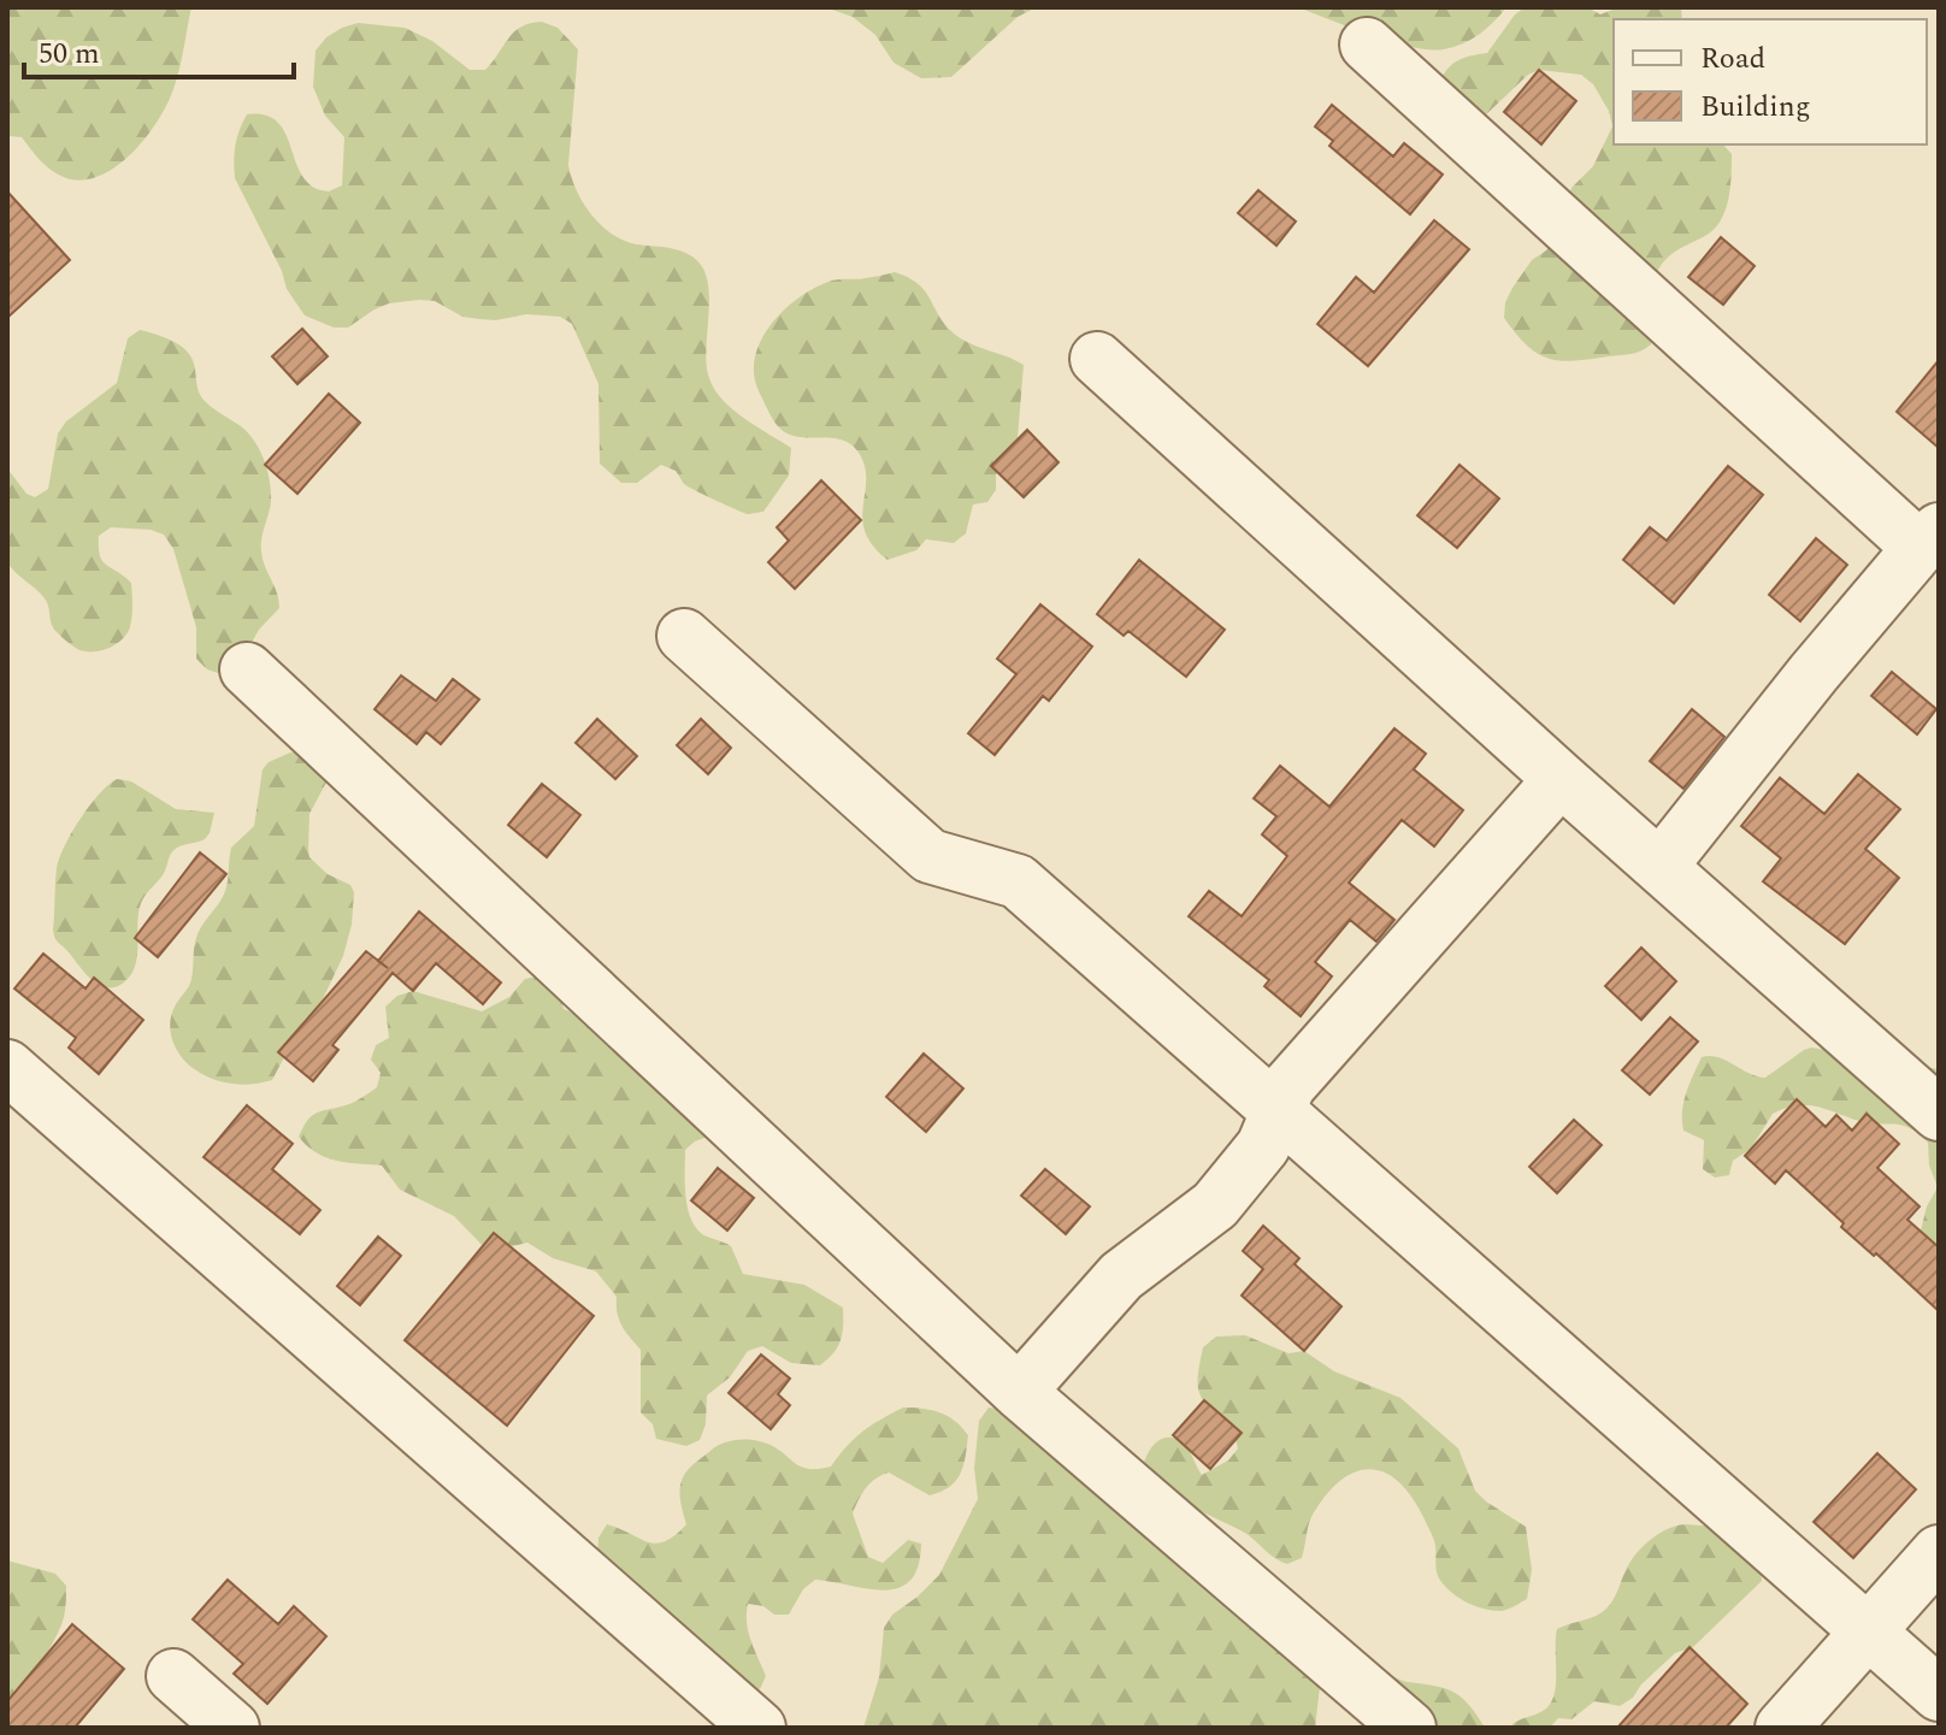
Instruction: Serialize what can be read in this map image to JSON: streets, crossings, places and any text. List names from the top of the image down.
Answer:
{
  "legend": ["Road", "Building"],
  "scale_bar": "50 m"
}
